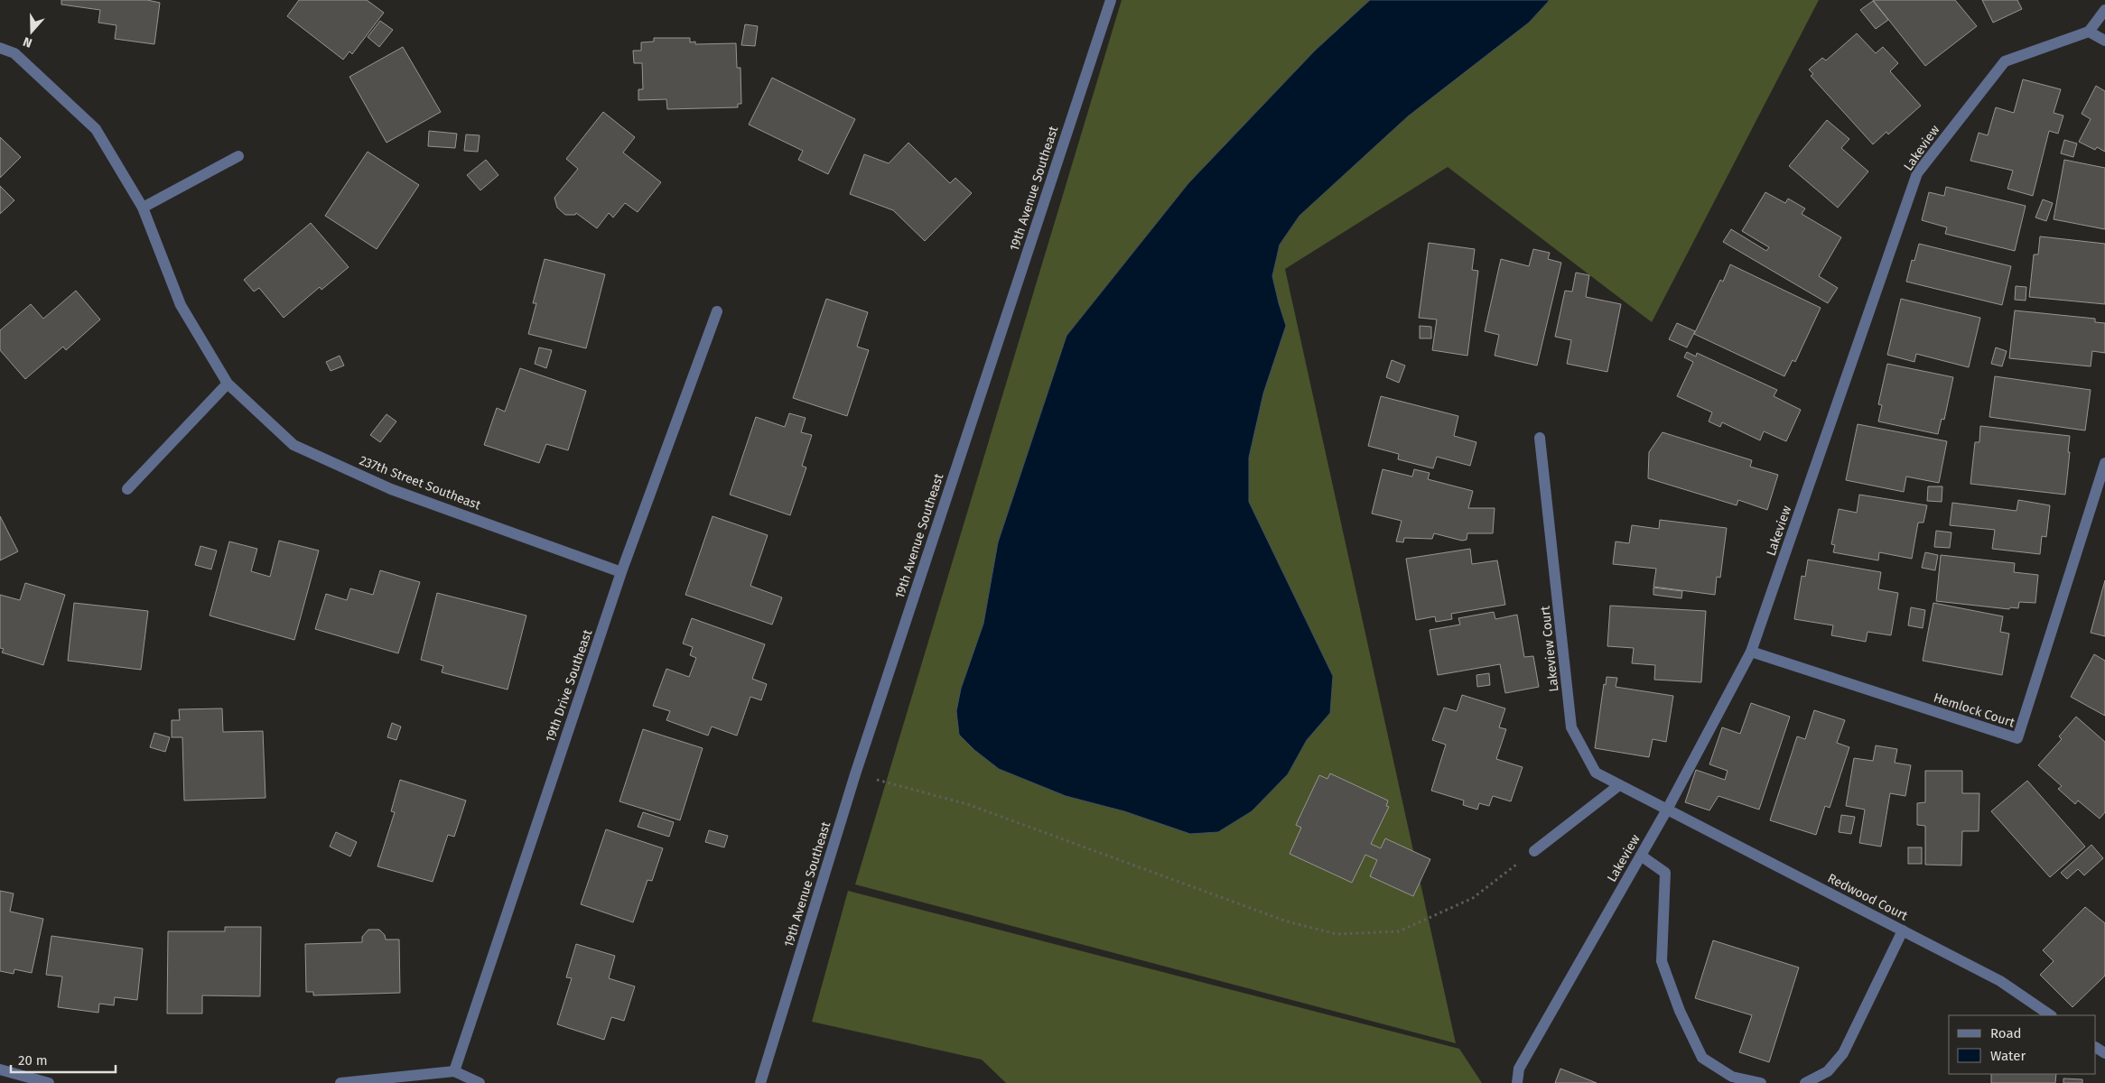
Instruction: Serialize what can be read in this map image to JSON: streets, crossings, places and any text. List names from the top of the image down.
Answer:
{
  "streets": {
    "street": [
      "Lakeview",
      "19th Avenue Southeast",
      "237th Street Southeast",
      "Lakeview Court",
      "19th Drive Southeast",
      "Hemlock Court",
      "Redwood Court"
    ]
  },
  "crossings": [
    ["Lakeview", "Lakeview Court"],
    ["Lakeview", "Hemlock Court"],
    ["Lakeview", "Redwood Court"],
    ["237th Street Southeast", "19th Drive Southeast"],
    ["Lakeview Court", "Redwood Court"]
  ],
  "legend": ["Road", "Water"],
  "scale_bar": "20 m",
  "north": "bottom"
}
